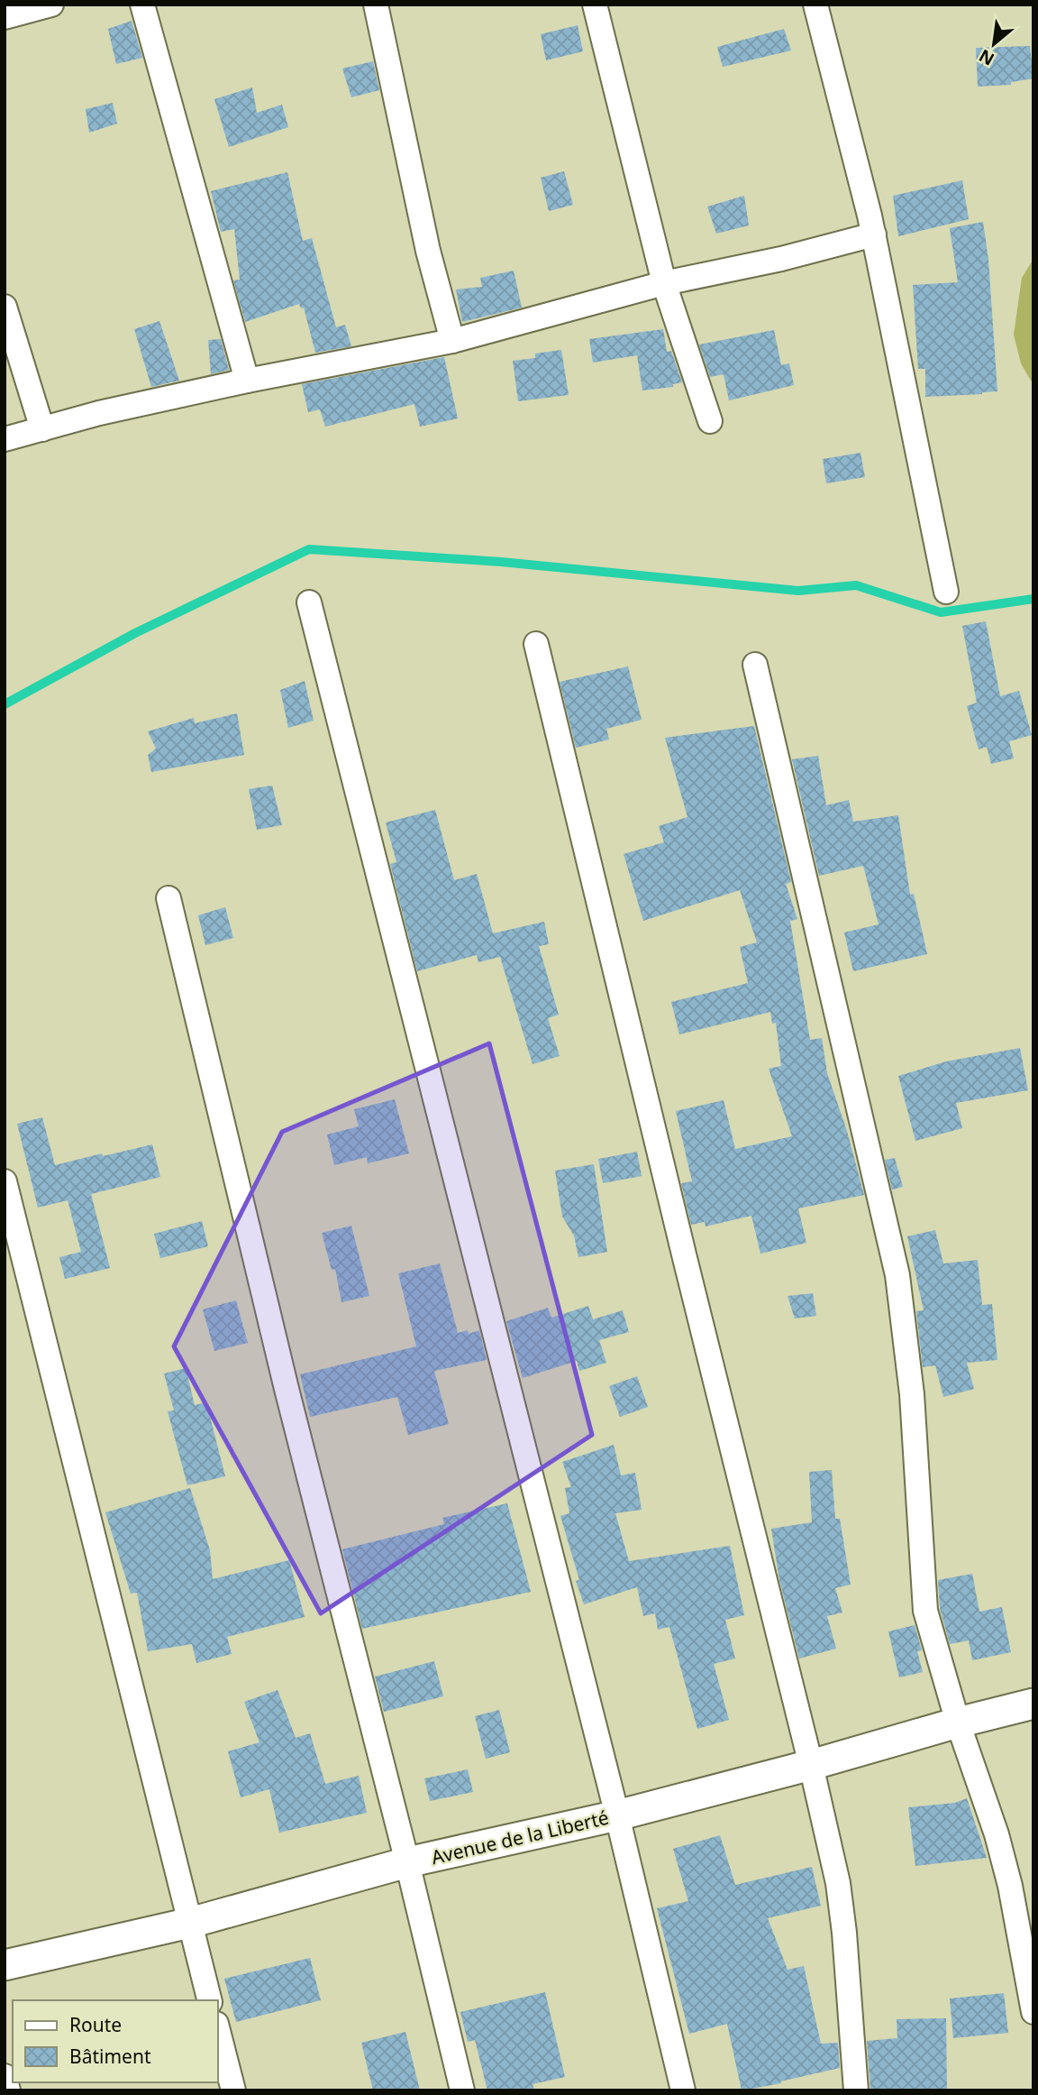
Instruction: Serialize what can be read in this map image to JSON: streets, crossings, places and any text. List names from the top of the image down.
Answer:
{
  "streets": {
    "street": ["Avenue de la Liberté"]
  },
  "legend": ["Route", "Bâtiment"],
  "north": "bottom left"
}
